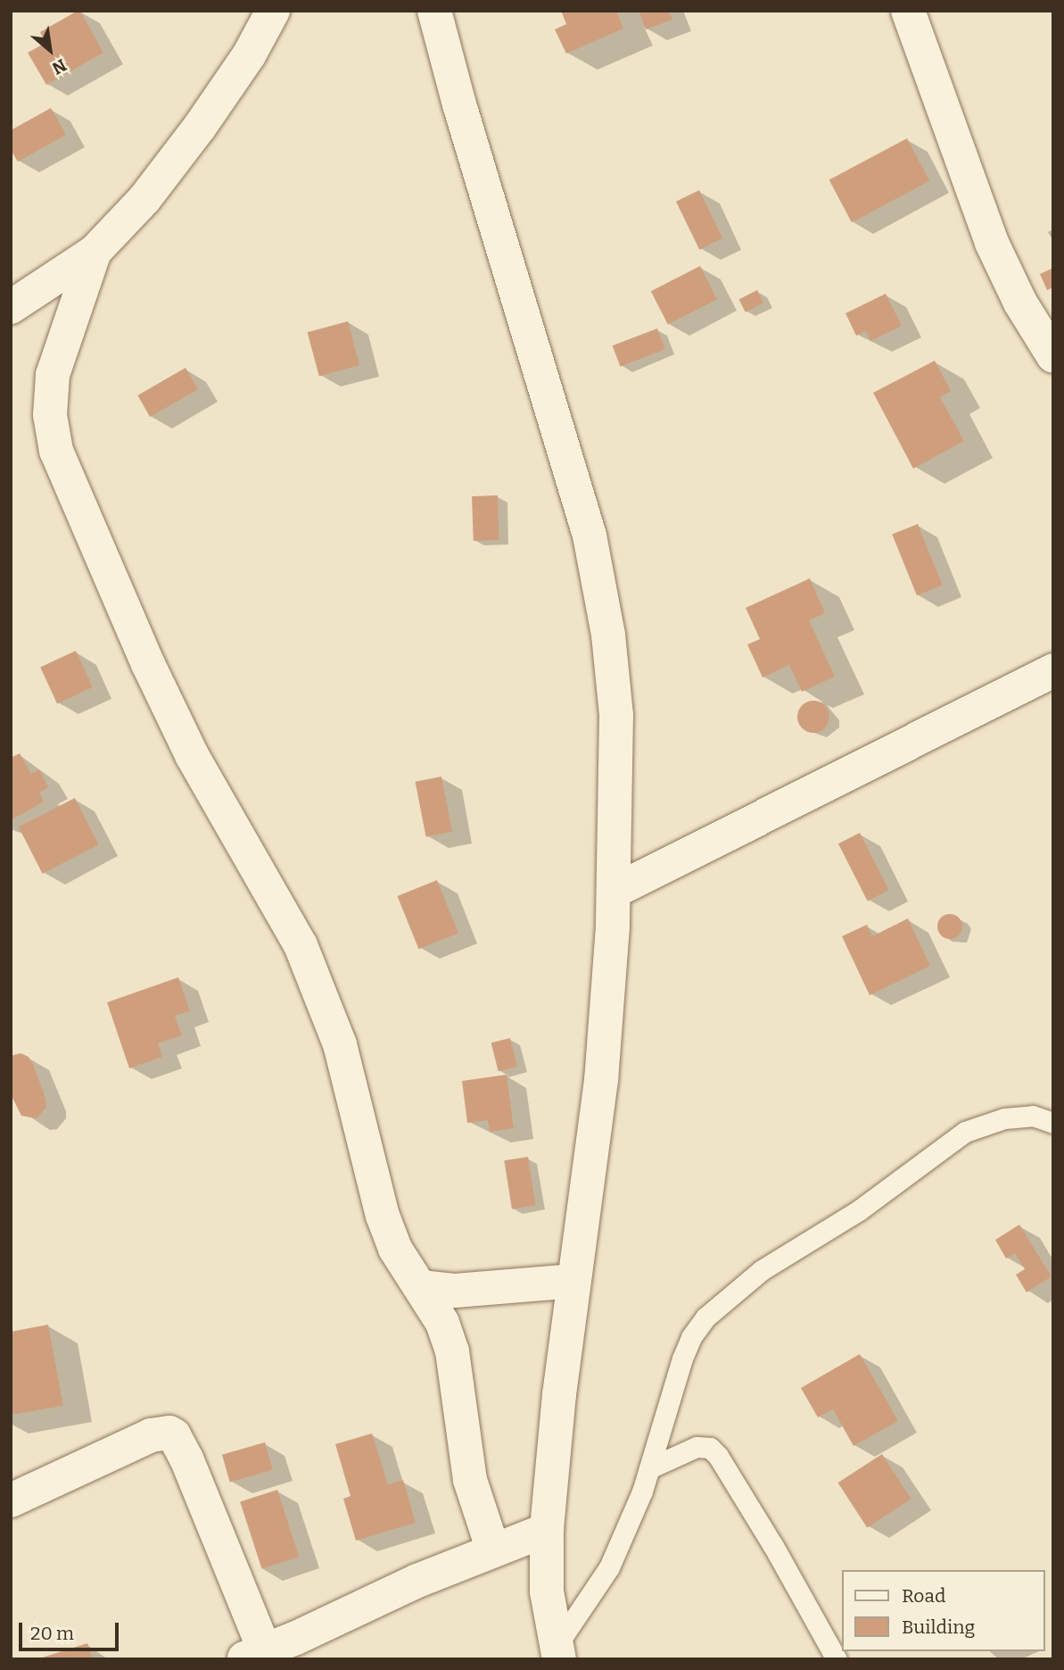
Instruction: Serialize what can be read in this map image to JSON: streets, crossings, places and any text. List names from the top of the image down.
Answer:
{
  "legend": ["Road", "Building"],
  "scale_bar": "20 m",
  "north": "bottom right"
}
